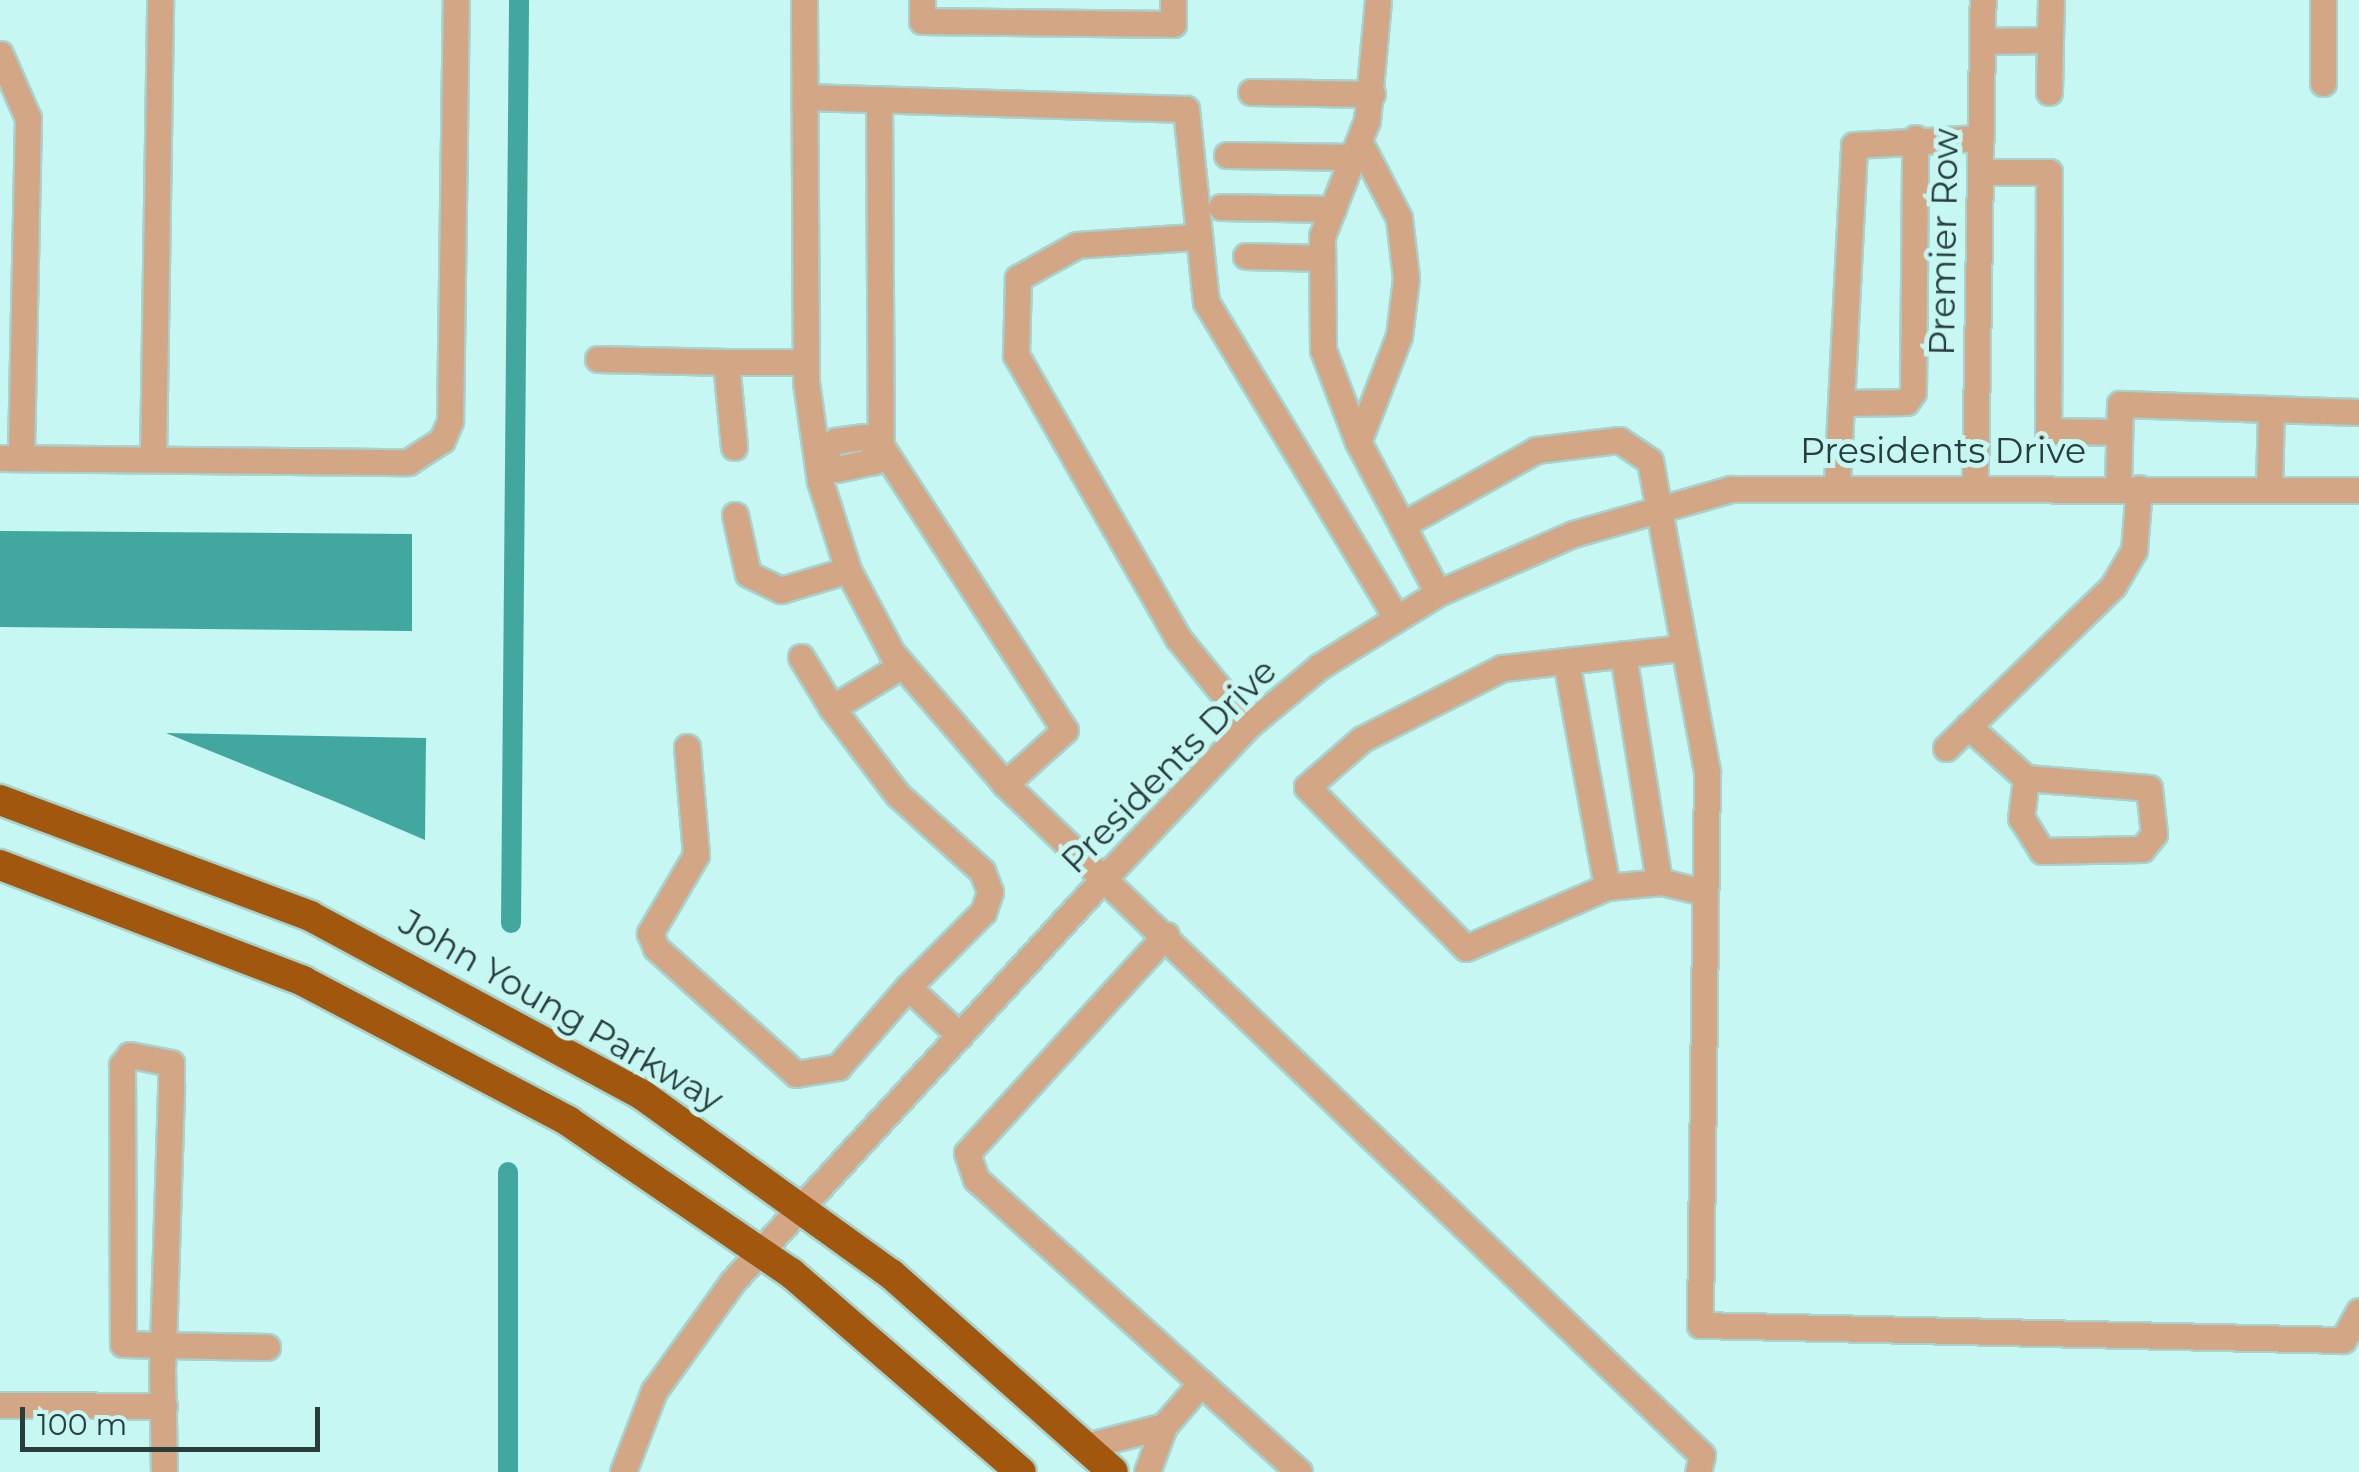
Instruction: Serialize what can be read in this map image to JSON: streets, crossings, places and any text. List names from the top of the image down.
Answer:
{
  "streets": {
    "highway": ["John Young Parkway"],
    "street": ["Premier Row", "Presidents Drive"]
  },
  "crossings": [
    ["Premier Row", "Presidents Drive"],
    ["Presidents Drive", "John Young Parkway"]
  ],
  "scale_bar": "100 m"
}
